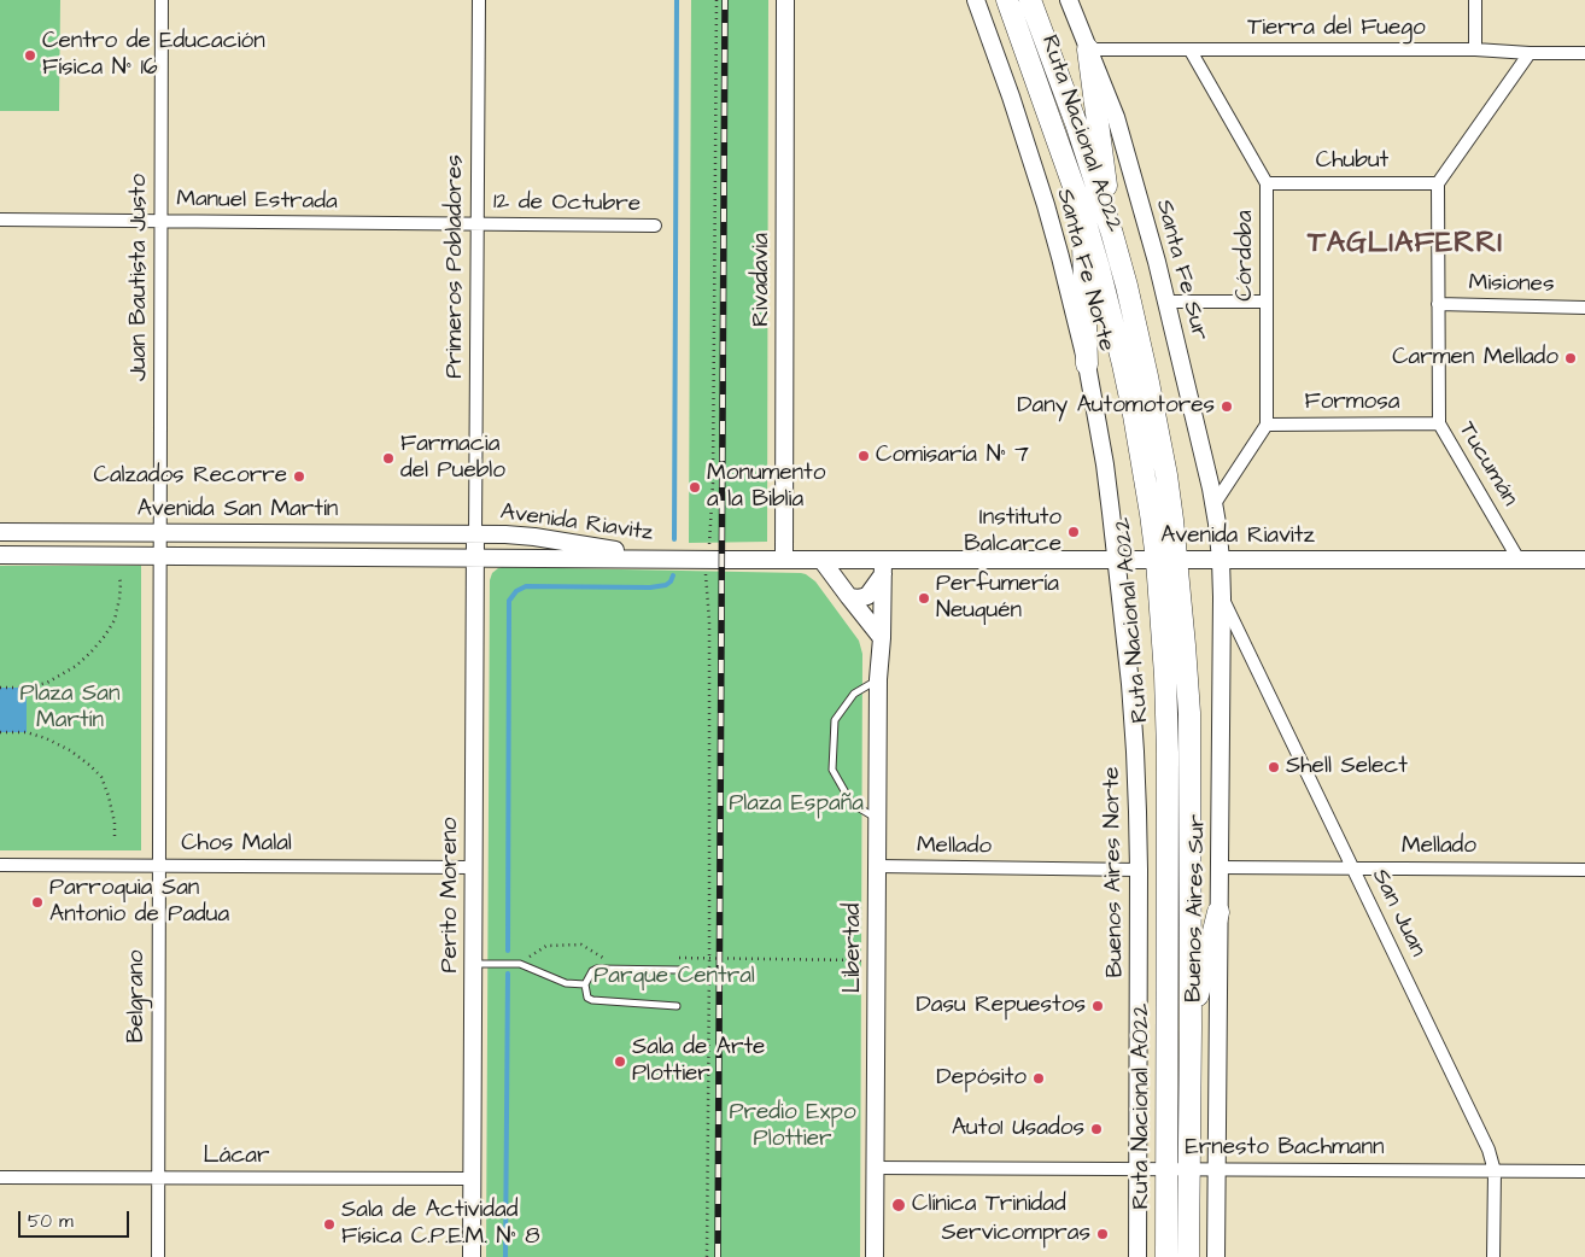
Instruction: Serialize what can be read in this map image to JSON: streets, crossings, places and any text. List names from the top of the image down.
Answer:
{
  "streets": {
    "highway": ["Ruta Nacional A022"],
    "main road": [
      "Santa Fe Norte",
      "Santa Fe Sur",
      "Rivadavia",
      "Avenida San Martín",
      "Avenida Riavitz",
      "Buenos Aires Norte",
      "Perito Moreno",
      "Buenos Aires Sur",
      "Libertad"
    ],
    "street": [
      "Tierra del Fuego",
      "Chubut",
      "Manuel Estrada",
      "12 de Octubre",
      "Córdoba",
      "Primeros Pobladores",
      "Juan Bautista Justo",
      "Misiones",
      "Formosa",
      "Tucumán",
      "Chos Malal",
      "Mellado",
      "San Juan",
      "Belgrano",
      "Ernesto Bachmann",
      "Lácar"
    ]
  },
  "crossings": [
    ["Tierra del Fuego", "Córdoba"],
    ["Tierra del Fuego", "Santa Fe Sur"],
    ["Ruta Nacional A022", "Avenida Riavitz"],
    ["Ruta Nacional A022", "Ernesto Bachmann"],
    ["Chubut", "Córdoba"],
    ["Chubut", "Tucumán"],
    ["Manuel Estrada", "12 de Octubre"],
    ["Manuel Estrada", "Primeros Pobladores"],
    ["Manuel Estrada", "Juan Bautista Justo"],
    ["12 de Octubre", "Primeros Pobladores"],
    ["Córdoba", "Formosa"],
    ["Primeros Pobladores", "Avenida San Martín"],
    ["Primeros Pobladores", "Avenida Riavitz"],
    ["Primeros Pobladores", "Perito Moreno"],
    ["Santa Fe Norte", "Avenida Riavitz"],
    ["Santa Fe Norte", "Buenos Aires Norte"],
    ["Santa Fe Sur", "Avenida Riavitz"],
    ["Santa Fe Sur", "Buenos Aires Sur"],
    ["Juan Bautista Justo", "Avenida San Martín"],
    ["Juan Bautista Justo", "Belgrano"],
    ["Rivadavia", "Avenida Riavitz"],
    ["Misiones", "Tucumán"],
    ["Formosa", "Tucumán"],
    ["Tucumán", "Avenida Riavitz"],
    ["Avenida San Martín", "Avenida Riavitz"],
    ["Avenida San Martín", "Perito Moreno"],
    ["Avenida San Martín", "Belgrano"],
    ["Avenida Riavitz", "Buenos Aires Norte"],
    ["Avenida Riavitz", "Perito Moreno"],
    ["Avenida Riavitz", "Buenos Aires Sur"],
    ["Avenida Riavitz", "Libertad"],
    ["Chos Malal", "Perito Moreno"],
    ["Chos Malal", "Belgrano"],
    ["Mellado", "Buenos Aires Norte"],
    ["Mellado", "Buenos Aires Sur"],
    ["Mellado", "San Juan"],
    ["Mellado", "Libertad"],
    ["Buenos Aires Norte", "Ernesto Bachmann"],
    ["Perito Moreno", "Lácar"],
    ["Buenos Aires Sur", "San Juan"],
    ["Buenos Aires Sur", "Ernesto Bachmann"],
    ["San Juan", "Ernesto Bachmann"],
    ["Libertad", "Ernesto Bachmann"],
    ["Belgrano", "Lácar"]
  ],
  "districts": ["TAGLIAFERRI"],
  "parks": [
    "Plaza San Martín",
    "Plaza España",
    "Parque Central",
    "Predio Expo Plottier"
  ],
  "places": [
    "Centro de Educación Física N° 16",
    "Carmen Mellado",
    "Dany Automotores",
    "Comisaría N° 7",
    "Farmacia del Pueblo",
    "Calzados Recorre",
    "Monumento a la Biblia",
    "Instituto Balcarce",
    "Perfumería Neuquén",
    "Shell Select",
    "Parroquia San Antonio de Padua",
    "Dasu Repuestos",
    "Sala de Arte Plottier",
    "Depósito",
    "Auto1 Usados",
    "Clínica Trinidad",
    "Sala de Actividad Física C.P.E.M. N° 8",
    "Servicompras"
  ],
  "scale_bar": "50 m"
}
